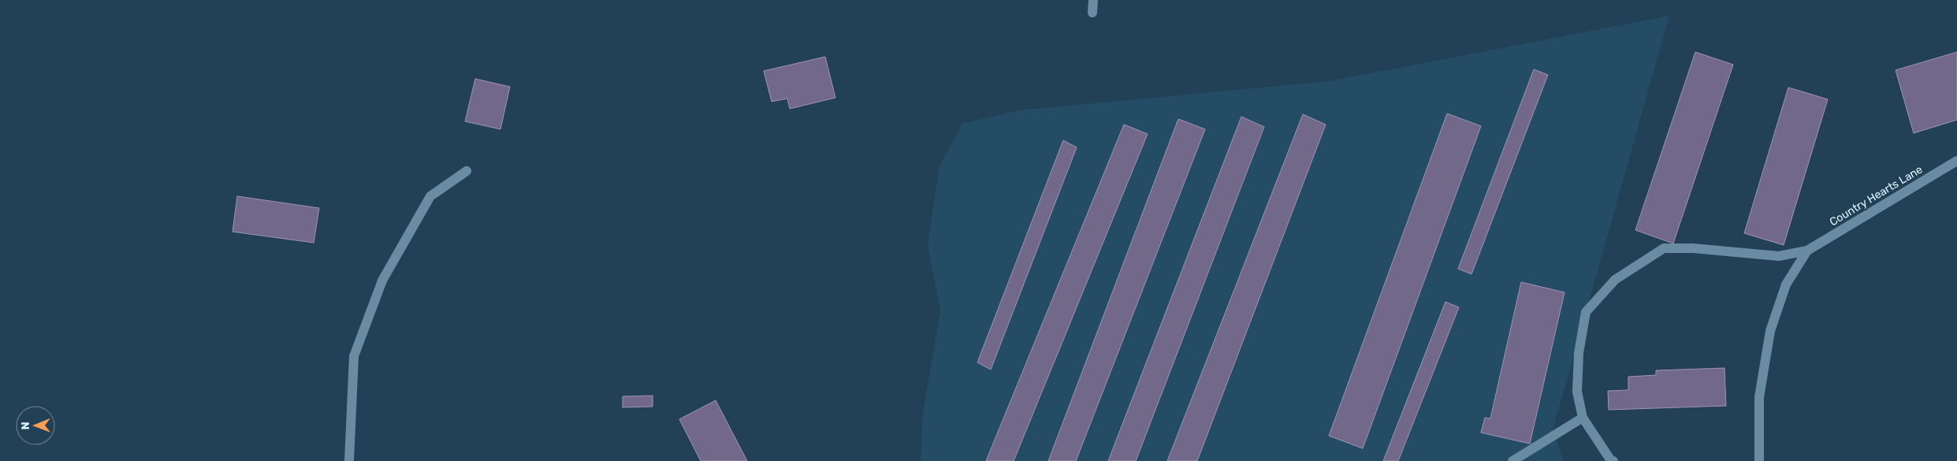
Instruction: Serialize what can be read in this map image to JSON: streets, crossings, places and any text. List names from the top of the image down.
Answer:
{
  "streets": {
    "street": ["Country Hearts Lane"]
  },
  "north": "left"
}
